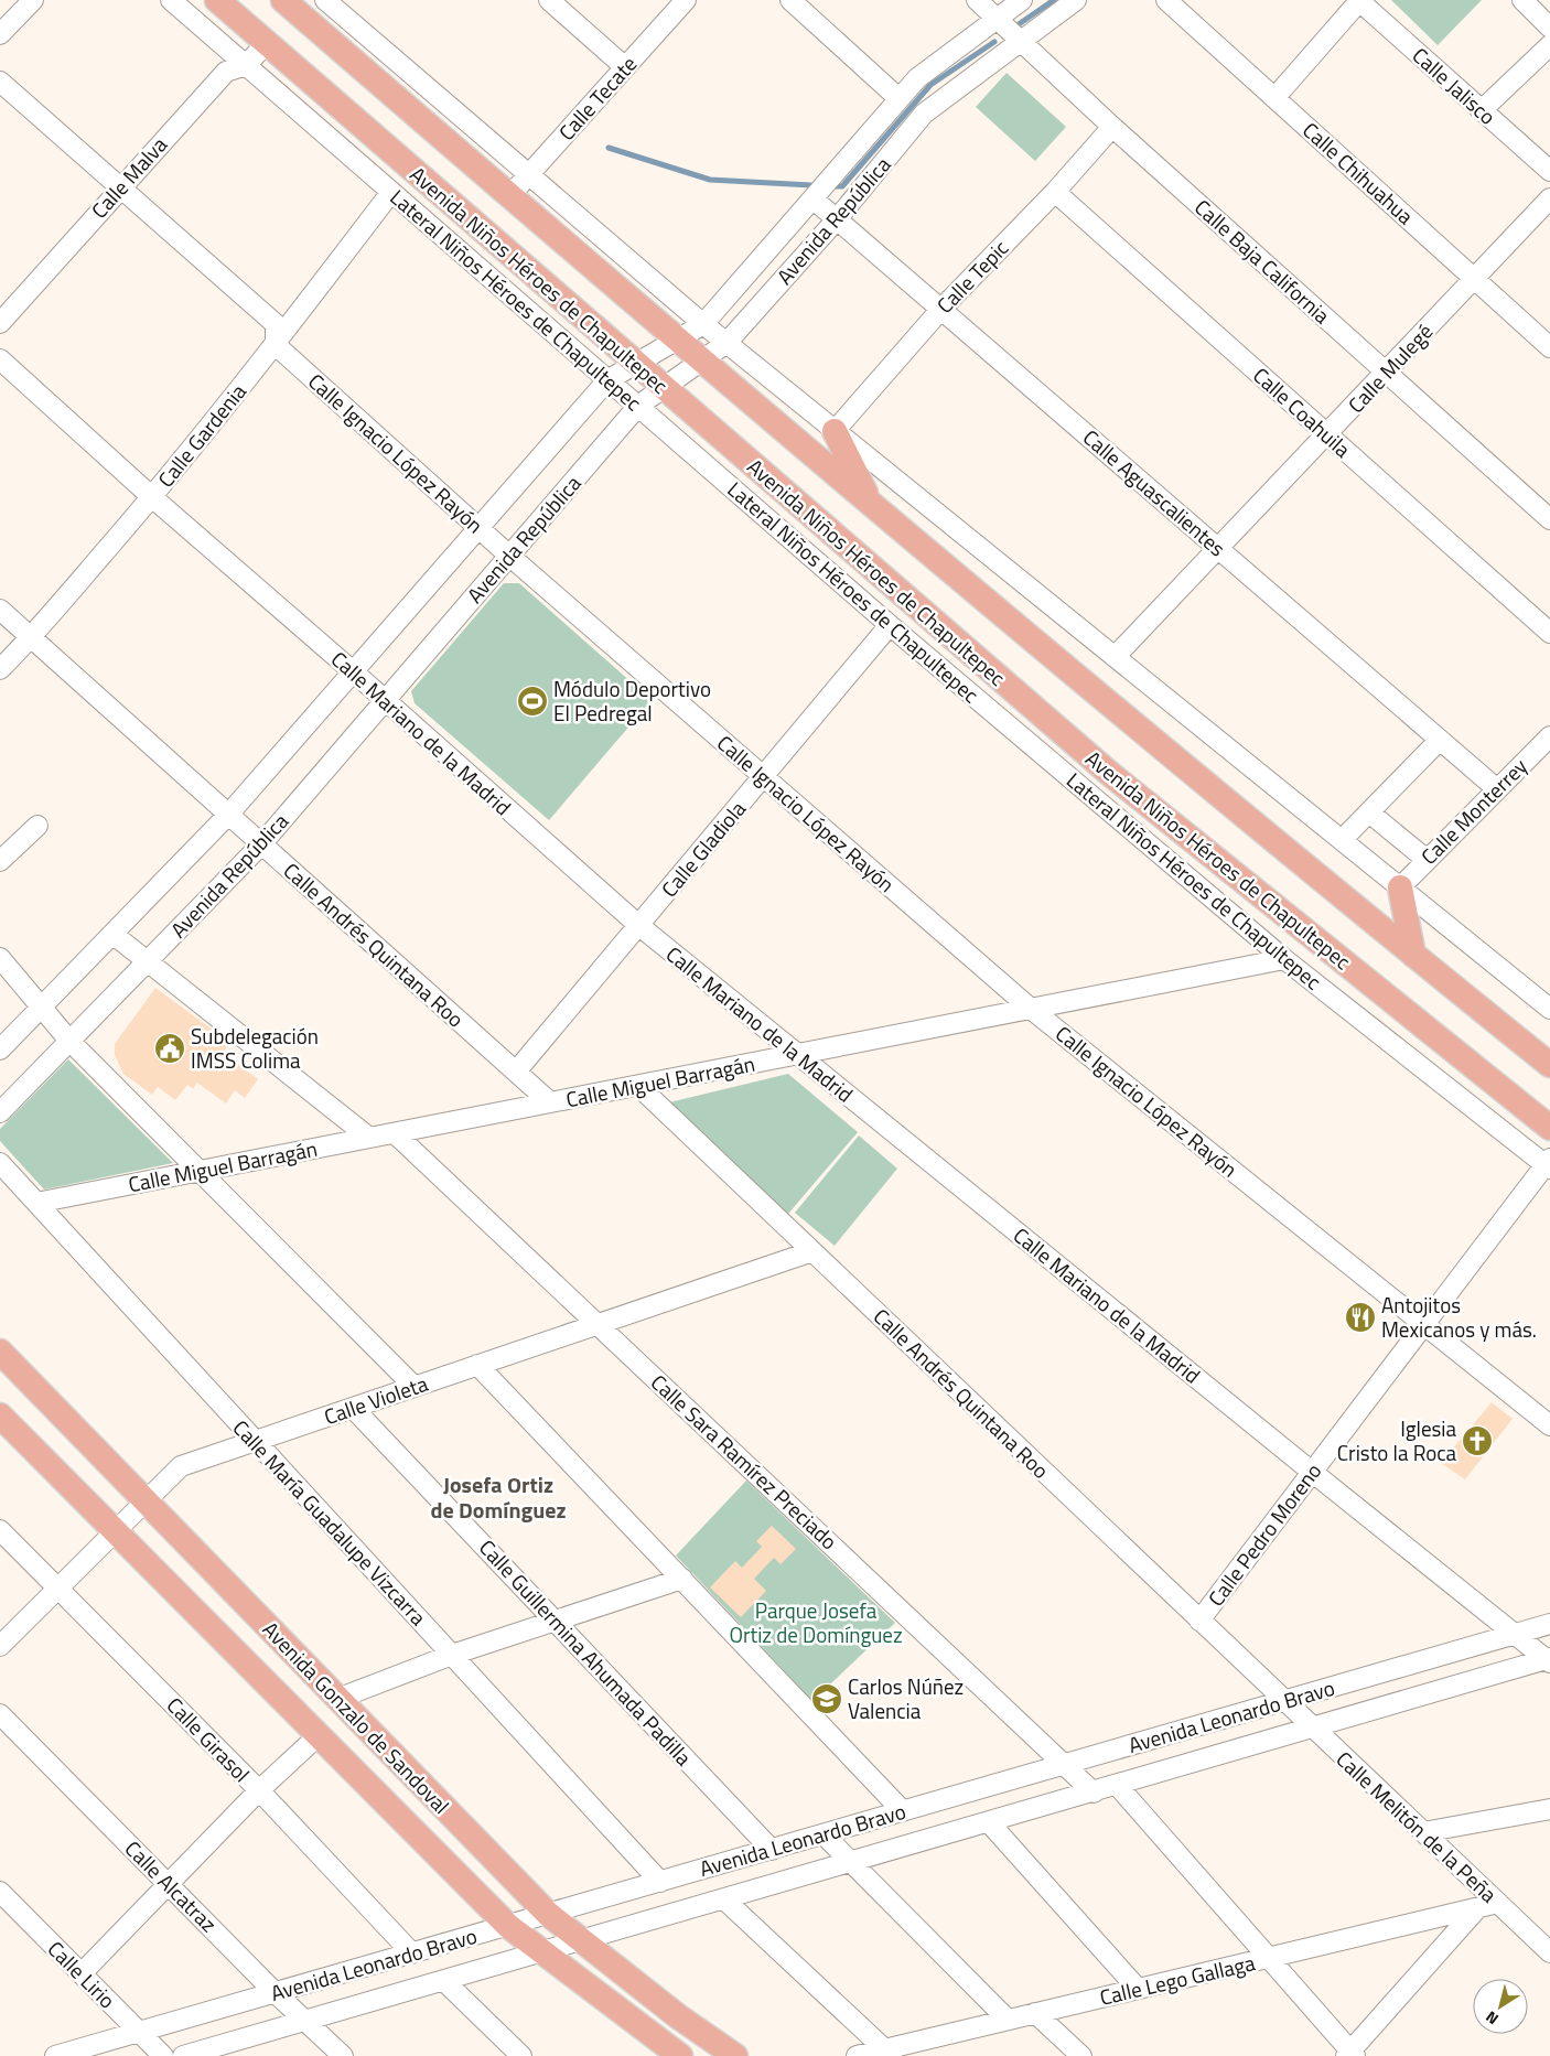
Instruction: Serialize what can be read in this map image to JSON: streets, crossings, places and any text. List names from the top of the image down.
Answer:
{
  "streets": {
    "main road": ["Avenida Niños Héroes de Chapultepec", "Avenida Gonzalo de Sandoval"],
    "street": [
      "Calle Jalisco",
      "Calle Tecate",
      "Calle Chihuahua",
      "Calle Malva",
      "Avenida República",
      "Calle Baja California",
      "Calle Tepic",
      "Lateral Niños Héroes de Chapultepec",
      "Calle Mulegé",
      "Calle Coahuila",
      "Calle Gardenia",
      "Calle Ignacio López Rayón",
      "Calle Aguascalientes",
      "Calle Mariano de la Madrid",
      "Calle Monterrey",
      "Calle Gladiola",
      "Calle Andrés Quintana Roo",
      "Calle Miguel Barragán",
      "Calle Violeta",
      "Calle Sara Ramírez Preciado",
      "Calle María Guadalupe Vizcarra",
      "Calle Pedro Moreno",
      "Calle Guillermina Ahumada Padilla",
      "Avenida Leonardo Bravo",
      "Calle Girasol",
      "Calle Melitón de la Peña",
      "Calle Alcatraz",
      "Calle Lirio",
      "Calle Lego Gallaga"
    ]
  },
  "crossings": [
    ["Calle Chihuahua", "Calle Mulegé"],
    ["Calle Malva", "Avenida Niños Héroes de Chapultepec"],
    ["Calle Malva", "Lateral Niños Héroes de Chapultepec"],
    ["Avenida República", "Calle Baja California"],
    ["Avenida República", "Avenida Niños Héroes de Chapultepec"],
    ["Avenida República", "Lateral Niños Héroes de Chapultepec"],
    ["Avenida República", "Calle Ignacio López Rayón"],
    ["Avenida República", "Calle Aguascalientes"],
    ["Avenida República", "Calle Mariano de la Madrid"],
    ["Avenida República", "Calle Andrés Quintana Roo"],
    ["Calle Baja California", "Calle Tepic"],
    ["Calle Baja California", "Calle Mulegé"],
    ["Calle Tepic", "Calle Coahuila"],
    ["Calle Tepic", "Calle Aguascalientes"],
    ["Lateral Niños Héroes de Chapultepec", "Calle Gardenia"],
    ["Lateral Niños Héroes de Chapultepec", "Calle Gladiola"],
    ["Lateral Niños Héroes de Chapultepec", "Calle Miguel Barragán"],
    ["Lateral Niños Héroes de Chapultepec", "Calle Pedro Moreno"],
    ["Calle Mulegé", "Calle Coahuila"],
    ["Calle Mulegé", "Calle Aguascalientes"],
    ["Calle Gardenia", "Calle Ignacio López Rayón"],
    ["Calle Gardenia", "Calle Mariano de la Madrid"],
    ["Calle Gardenia", "Calle Andrés Quintana Roo"],
    ["Calle Ignacio López Rayón", "Calle Gladiola"],
    ["Calle Ignacio López Rayón", "Calle Miguel Barragán"],
    ["Calle Ignacio López Rayón", "Calle Pedro Moreno"],
    ["Calle Aguascalientes", "Calle Monterrey"],
    ["Calle Mariano de la Madrid", "Calle Gladiola"],
    ["Calle Mariano de la Madrid", "Calle Miguel Barragán"],
    ["Calle Mariano de la Madrid", "Calle Pedro Moreno"],
    ["Calle Mariano de la Madrid", "Avenida Leonardo Bravo"],
    ["Calle Gladiola", "Calle Andrés Quintana Roo"],
    ["Calle Andrés Quintana Roo", "Calle Miguel Barragán"],
    ["Calle Andrés Quintana Roo", "Calle Violeta"],
    ["Calle Andrés Quintana Roo", "Calle Pedro Moreno"],
    ["Calle Andrés Quintana Roo", "Avenida Leonardo Bravo"],
    ["Calle Andrés Quintana Roo", "Calle Melitón de la Peña"],
    ["Calle Miguel Barragán", "Calle Sara Ramírez Preciado"],
    ["Calle Miguel Barragán", "Calle María Guadalupe Vizcarra"],
    ["Calle Violeta", "Calle Sara Ramírez Preciado"],
    ["Calle Violeta", "Calle María Guadalupe Vizcarra"],
    ["Calle Violeta", "Calle Guillermina Ahumada Padilla"],
    ["Calle Violeta", "Avenida Gonzalo de Sandoval"],
    ["Calle Violeta", "Calle Girasol"],
    ["Calle Sara Ramírez Preciado", "Avenida Leonardo Bravo"],
    ["Calle María Guadalupe Vizcarra", "Avenida Leonardo Bravo"],
    ["Calle Guillermina Ahumada Padilla", "Avenida Leonardo Bravo"],
    ["Avenida Leonardo Bravo", "Avenida Gonzalo de Sandoval"],
    ["Avenida Leonardo Bravo", "Calle Girasol"],
    ["Avenida Leonardo Bravo", "Calle Melitón de la Peña"],
    ["Avenida Leonardo Bravo", "Calle Alcatraz"],
    ["Avenida Leonardo Bravo", "Calle Lirio"],
    ["Calle Melitón de la Peña", "Calle Lego Gallaga"]
  ],
  "districts": ["Josefa Ortiz de Domínguez"],
  "parks": ["Parque Josefa Ortiz de Domínguez"],
  "places": {
    "sports": ["Módulo Deportivo El Pedregal"],
    "public building": ["Subdelegación IMSS Colima"],
    "restaurant": ["Antojitos Mexicanos y más."],
    "church": ["Iglesia Cristo la Roca"],
    "school or university": ["Carlos Núñez Valencia"]
  },
  "north": "bottom left"
}
